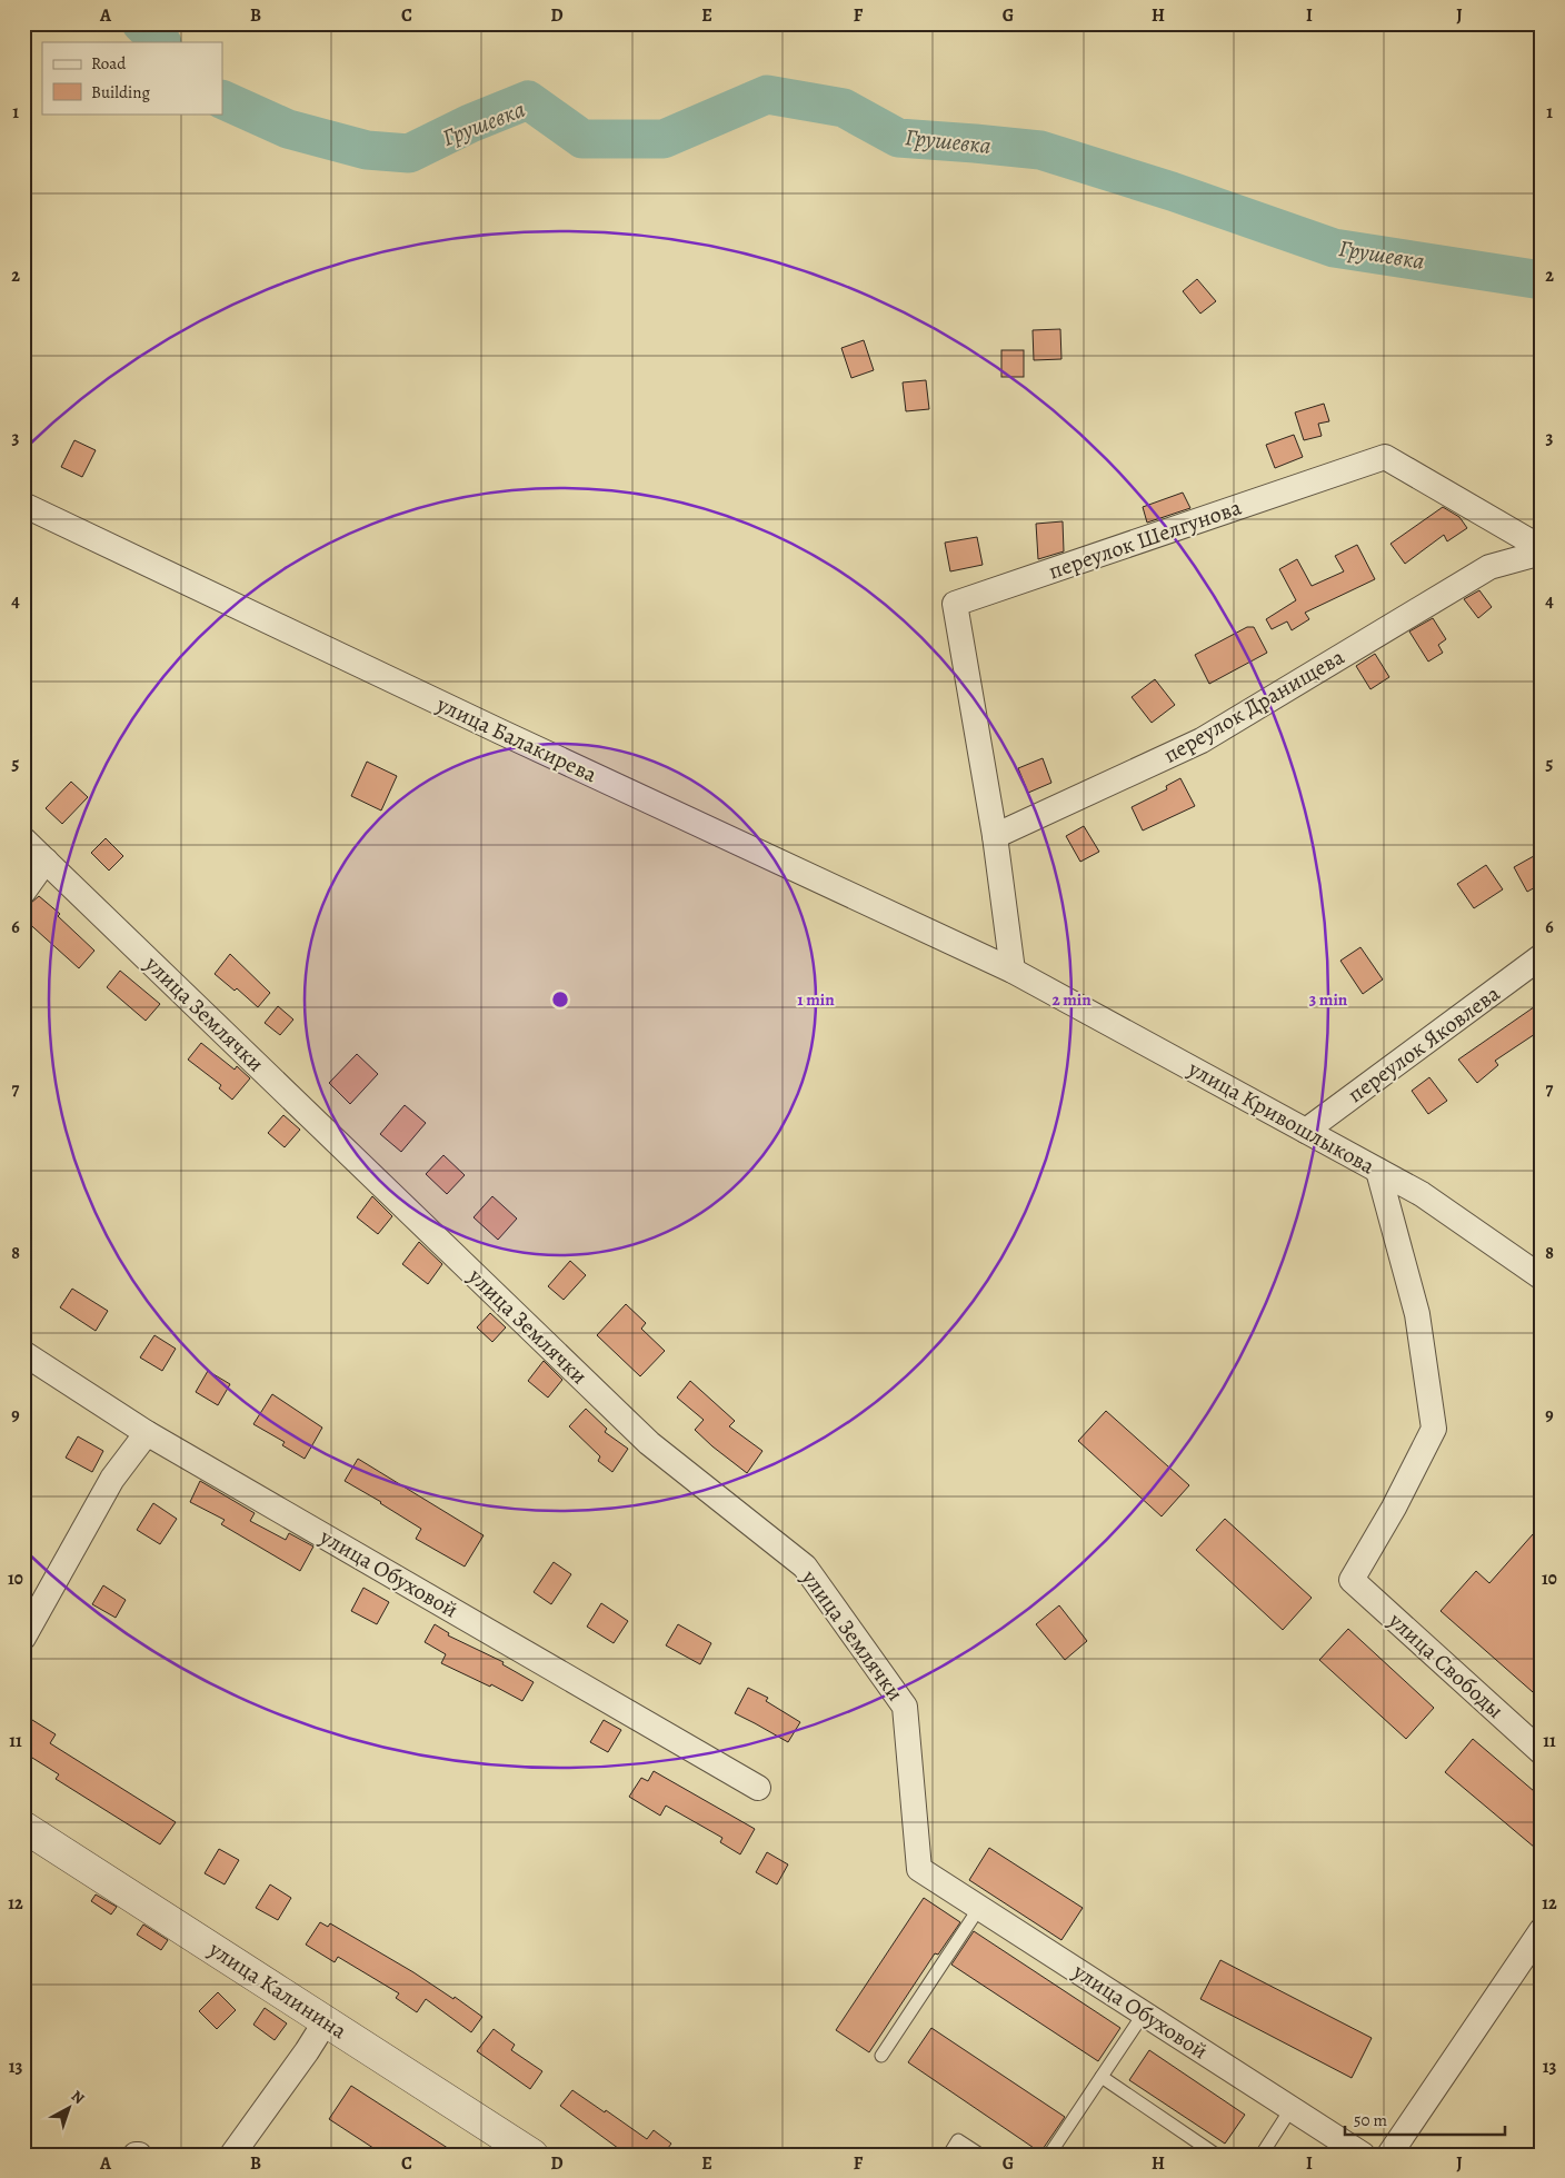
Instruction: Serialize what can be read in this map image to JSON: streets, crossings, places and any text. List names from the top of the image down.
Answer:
{
  "streets": {
    "street": [
      "переулок Шелгунова",
      "переулок Дранищева",
      "улица Балакирева",
      "улица Землячки",
      "переулок Яковлева",
      "улица Кривошлыкова",
      "улица Обуховой",
      "улица Свободы",
      "улица Калинина"
    ]
  },
  "crossings": [
    ["переулок Шелгунова", "переулок Дранищева"],
    ["улица Балакирева", "улица Кривошлыкова"],
    ["улица Землячки", "улица Обуховой"],
    ["переулок Яковлева", "улица Кривошлыкова"],
    ["улица Кривошлыкова", "улица Свободы"]
  ],
  "water": ["Грушевка"],
  "legend": ["Road", "Building"],
  "scale_bar": "50 m",
  "north": "top right",
  "grid": {
    "columns": [
      "A",
      "B",
      "C",
      "D",
      "E",
      "F",
      "G",
      "H",
      "I",
      "J"
    ],
    "rows": [
      "1",
      "2",
      "3",
      "4",
      "5",
      "6",
      "7",
      "8",
      "9",
      "10",
      "11",
      "12",
      "13"
    ]
  },
  "rings": ["1 min", "2 min", "3 min"]
}
